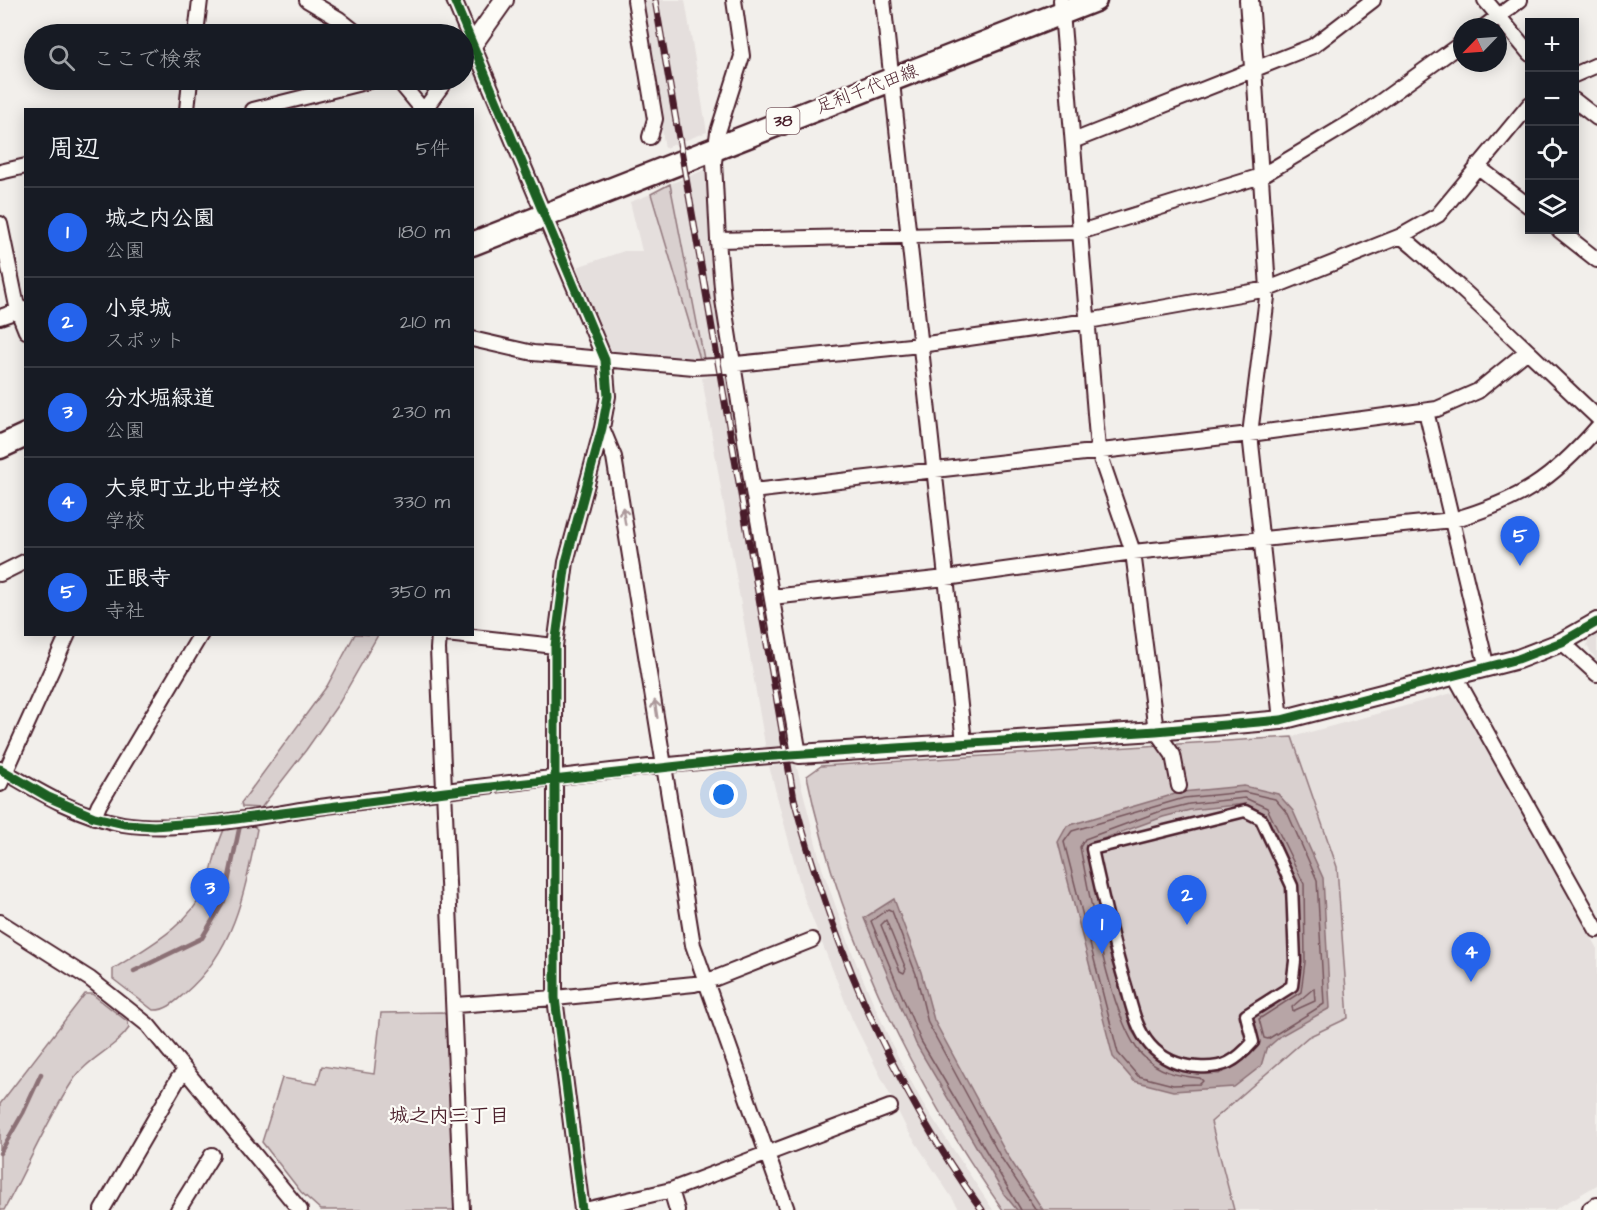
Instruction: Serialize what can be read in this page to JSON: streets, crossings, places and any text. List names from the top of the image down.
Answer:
{
  "streets": {
    "main road": ["足利千代田線", "38"]
  },
  "districts": ["城之内三丁目"],
  "north": "bottom left",
  "page": {
    "map_buttons": ["+", "−"],
    "search": "ここで検索",
    "heading": ["周辺", "5件"],
    "list": [
      {
        "mark": "1",
        "name": "城之内公園",
        "note": "公園",
        "value": "180 m"
      },
      {
        "mark": "2",
        "name": "小泉城",
        "note": "スポット",
        "value": "210 m"
      },
      {
        "mark": "3",
        "name": "分水堀緑道",
        "note": "公園",
        "value": "230 m"
      },
      {
        "mark": "4",
        "name": "大泉町立北中学校",
        "note": "学校",
        "value": "330 m"
      },
      {
        "mark": "5",
        "name": "正眼寺",
        "note": "寺社",
        "value": "350 m"
      }
    ],
    "pins": [
      "5",
      "3",
      "2",
      "1",
      "4"
    ]
  }
}
